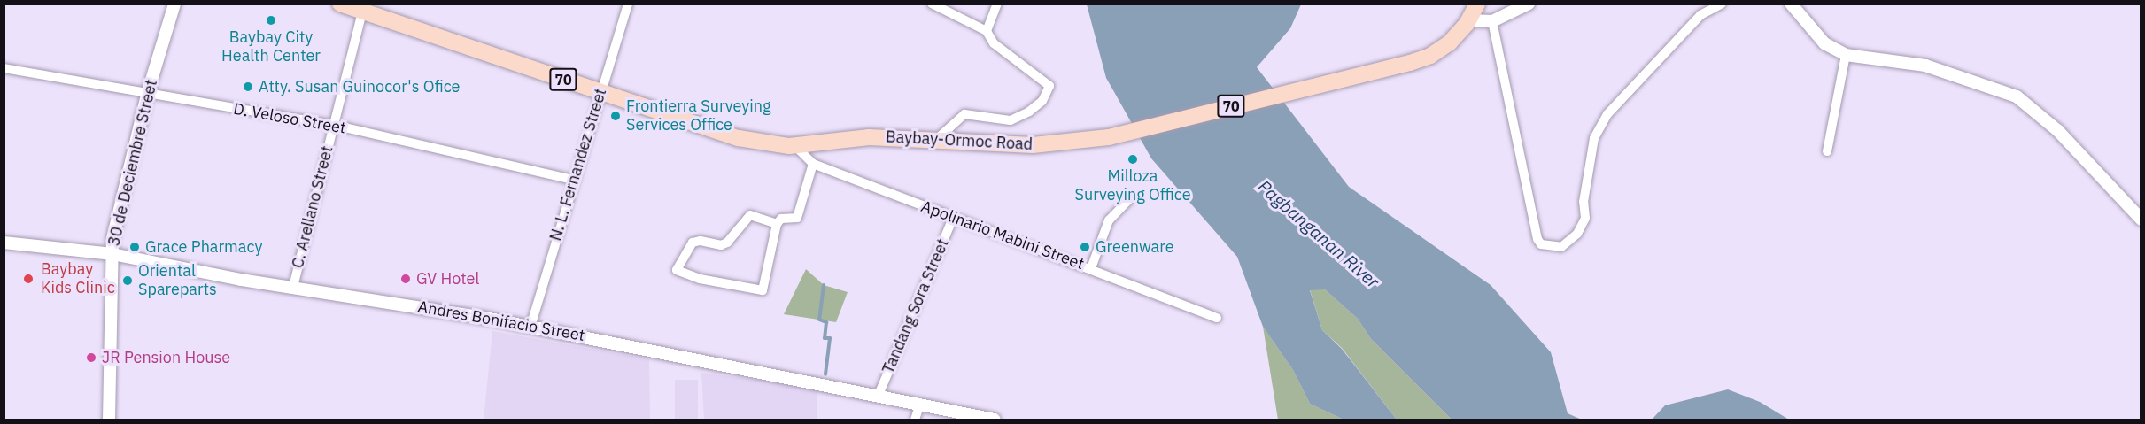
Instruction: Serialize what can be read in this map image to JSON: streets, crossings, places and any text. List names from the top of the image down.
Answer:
{
  "streets": {
    "main road": ["70", "Baybay-Ormoc Road"],
    "street": [
      "D. Veloso Street",
      "30 de Deciembre Street",
      "N. L. Fernandez Street",
      "C. Arellano Street",
      "Apolinario Mabini Street",
      "Tandang Sora Street",
      "Andres Bonifacio Street"
    ]
  },
  "crossings": [
    ["70", "Baybay-Ormoc Road"],
    ["70", "N. L. Fernandez Street"],
    ["70", "C. Arellano Street"],
    ["70", "Apolinario Mabini Street"],
    ["D. Veloso Street", "30 de Deciembre Street"],
    ["D. Veloso Street", "N. L. Fernandez Street"],
    ["D. Veloso Street", "C. Arellano Street"],
    ["Baybay-Ormoc Road", "Apolinario Mabini Street"],
    ["30 de Deciembre Street", "Andres Bonifacio Street"],
    ["N. L. Fernandez Street", "Andres Bonifacio Street"],
    ["C. Arellano Street", "Andres Bonifacio Street"],
    ["Apolinario Mabini Street", "Tandang Sora Street"],
    ["Tandang Sora Street", "Andres Bonifacio Street"]
  ],
  "water": ["Pagbanganan River"],
  "places": [
    "Baybay City Health Center",
    "Atty. Susan Guinocor's Ofice",
    "Frontierra Surveying Services Office",
    "Milloza Surveying Office",
    "Grace Pharmacy",
    "Greenware",
    "Baybay Kids Clinic",
    "GV Hotel",
    "Oriental Spareparts",
    "JR Pension House"
  ]
}
